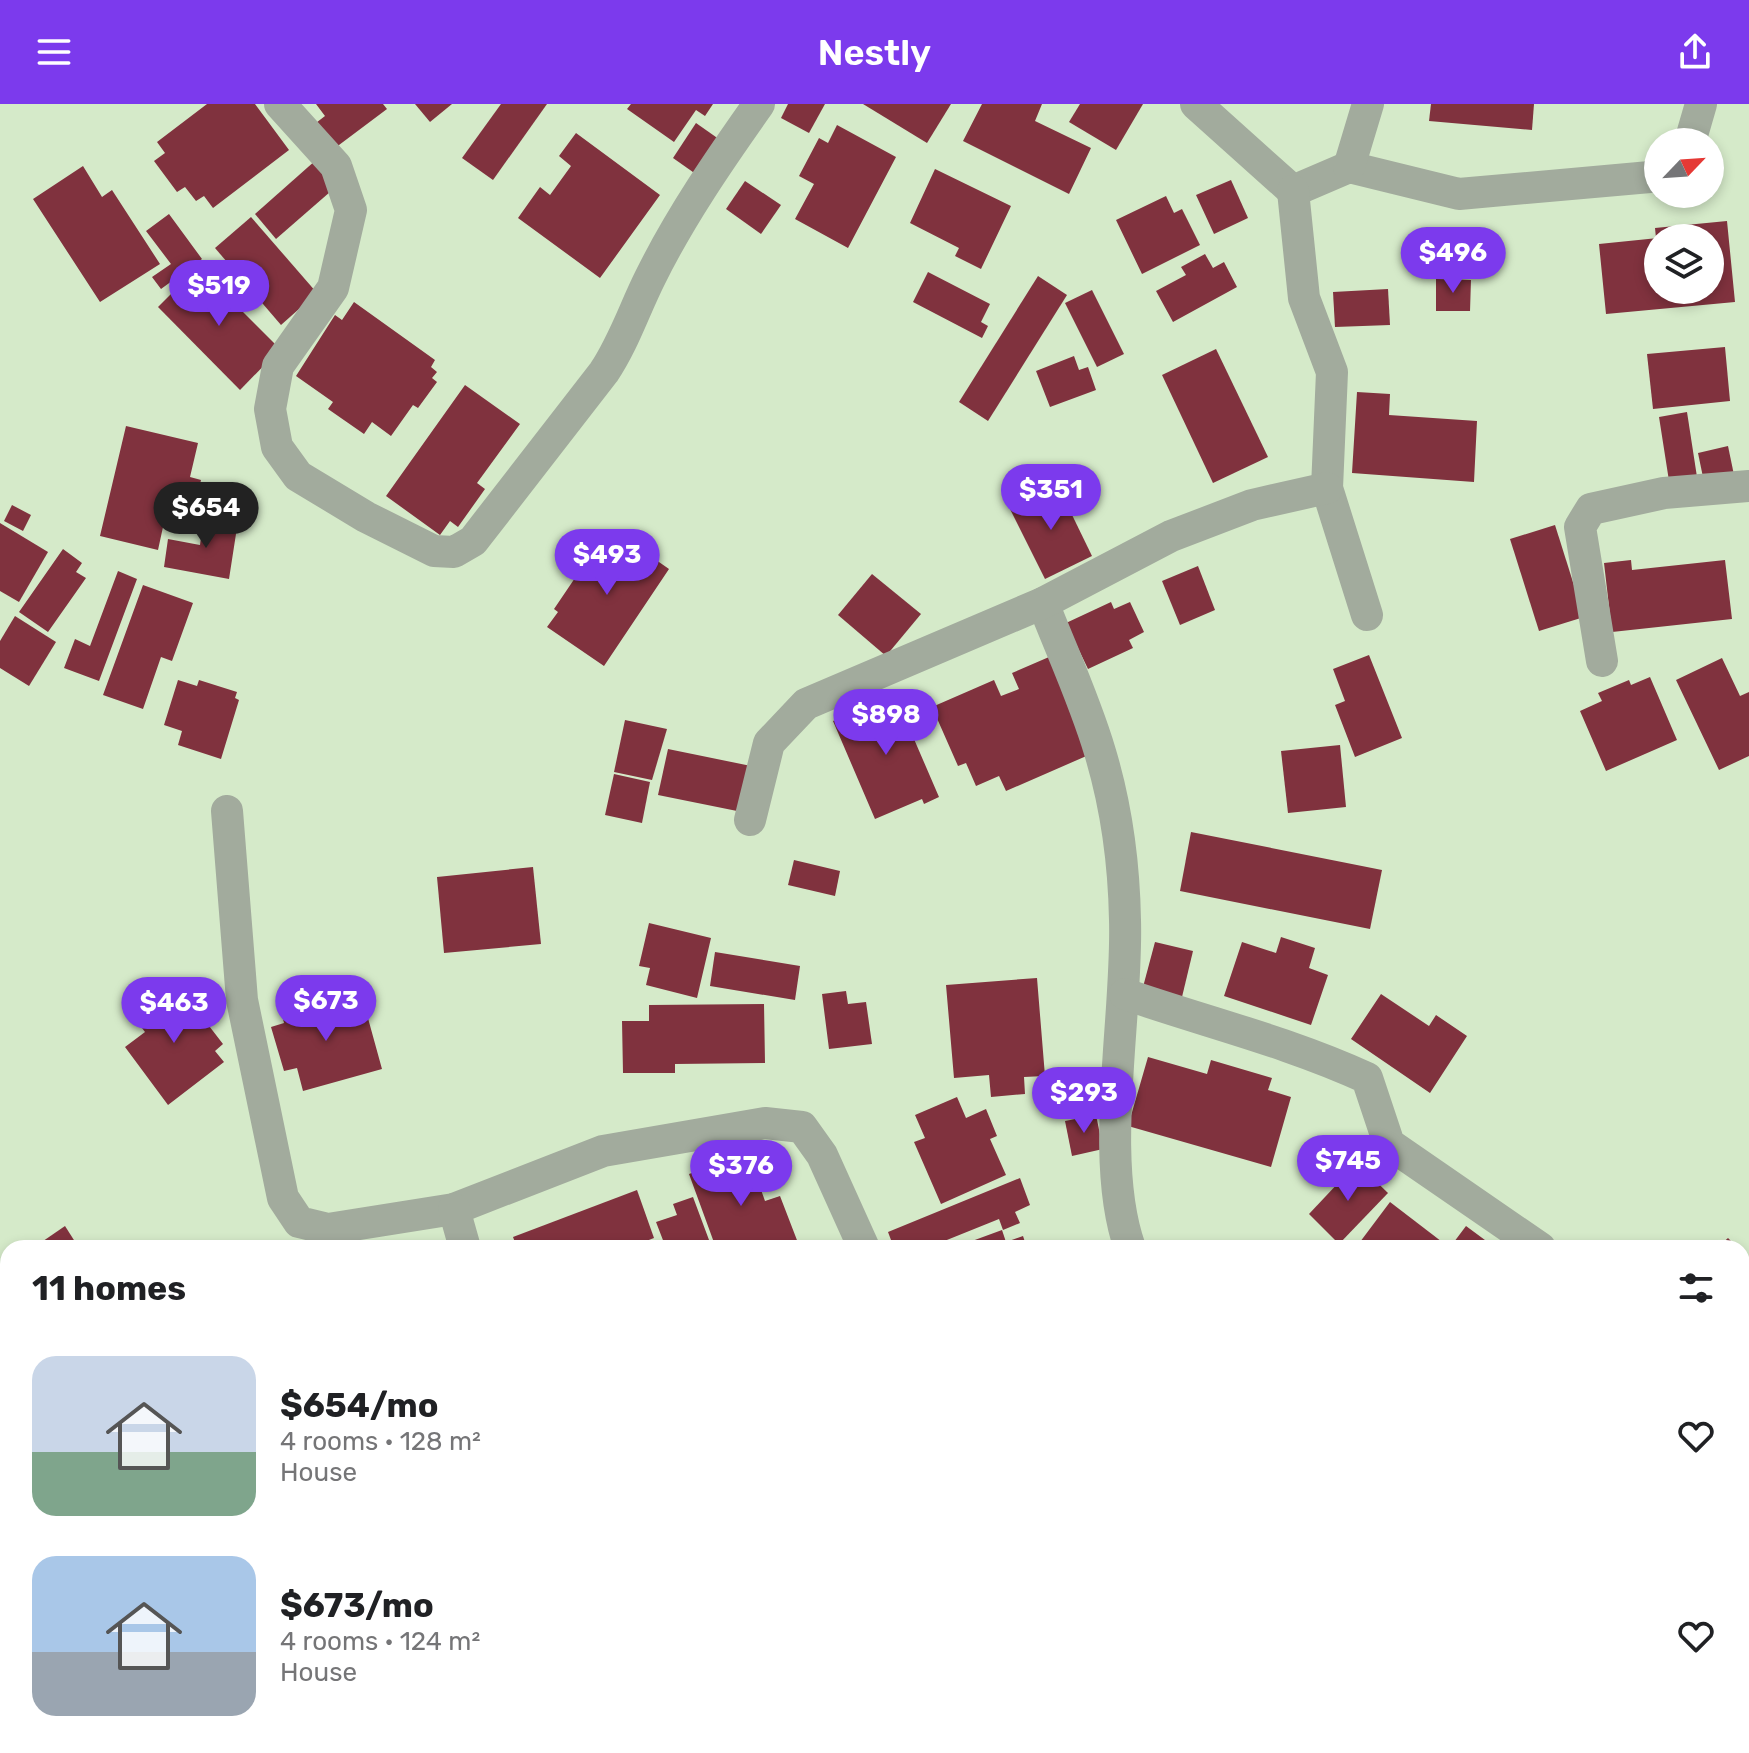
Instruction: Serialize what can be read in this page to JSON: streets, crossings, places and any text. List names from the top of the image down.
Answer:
{
  "north": "top right",
  "page": {
    "header": "Nestly",
    "price": [
      "$496",
      "$519",
      "$351",
      "$654",
      "$493",
      "$898",
      "$673",
      "$463",
      "$293",
      "$745",
      "$376"
    ],
    "heading": "11 homes",
    "list": [
      {
        "name": "$654/mo",
        "note": "4 rooms · 128 m² · House"
      },
      {
        "name": "$673/mo",
        "note": "4 rooms · 124 m² · House"
      }
    ]
  }
}
